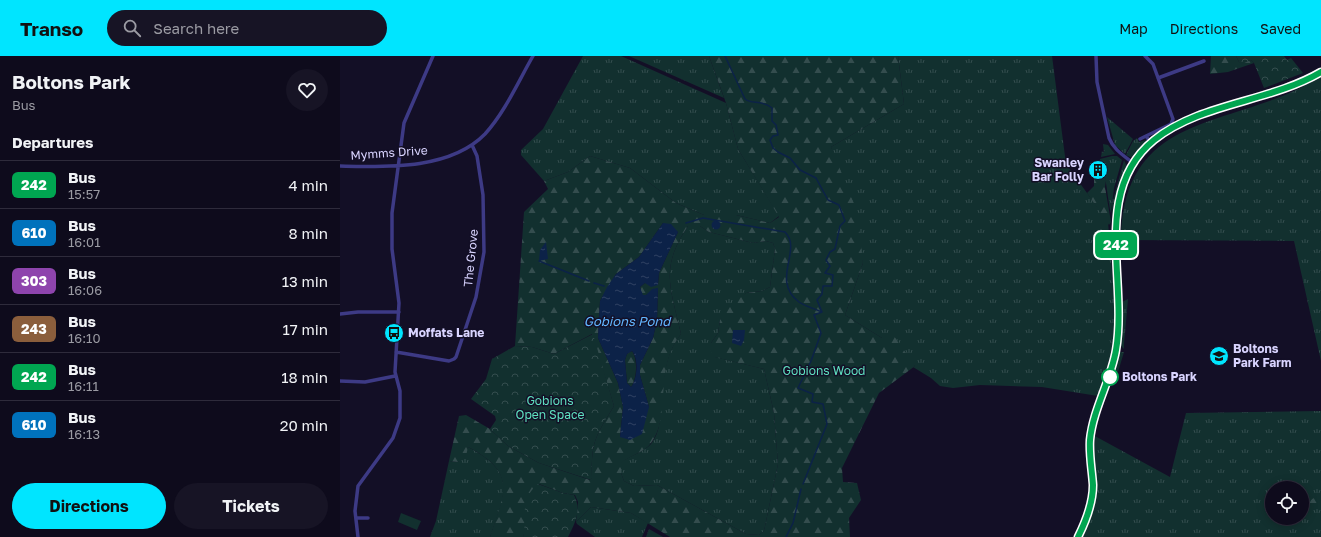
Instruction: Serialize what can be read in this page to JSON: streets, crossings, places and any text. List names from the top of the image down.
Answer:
{
  "streets": {
    "street": ["Mymms Drive", "The Grove"]
  },
  "crossings": [
    ["Mymms Drive", "The Grove"]
  ],
  "water": ["Gobions Pond"],
  "parks": ["Gobions Wood", "Gobions Open Space"],
  "places": {
    "building": ["Swanley Bar Folly"],
    "bus stop": ["Moffats Lane"],
    "school or university": ["Boltons Park Farm"],
    "other": ["Boltons Park"]
  },
  "lines": ["bus line 242"],
  "page": {
    "header": "Transo",
    "search": "Search here",
    "nav": ["Map", "Directions", "Saved"],
    "heading": [
      ["Boltons Park", "Bus"],
      "Departures"
    ],
    "on_map": "242",
    "list": [
      {
        "mark": "242",
        "name": "Bus",
        "note": "15:57",
        "value": "4 min"
      },
      {
        "mark": "610",
        "name": "Bus",
        "note": "16:01",
        "value": "8 min"
      },
      {
        "mark": "303",
        "name": "Bus",
        "note": "16:06",
        "value": "13 min"
      },
      {
        "mark": "243",
        "name": "Bus",
        "note": "16:10",
        "value": "17 min"
      },
      {
        "mark": "242",
        "name": "Bus",
        "note": "16:11",
        "value": "18 min"
      },
      {
        "mark": "610",
        "name": "Bus",
        "note": "16:13",
        "value": "20 min"
      }
    ],
    "buttons": ["Directions", "Tickets"]
  }
}
